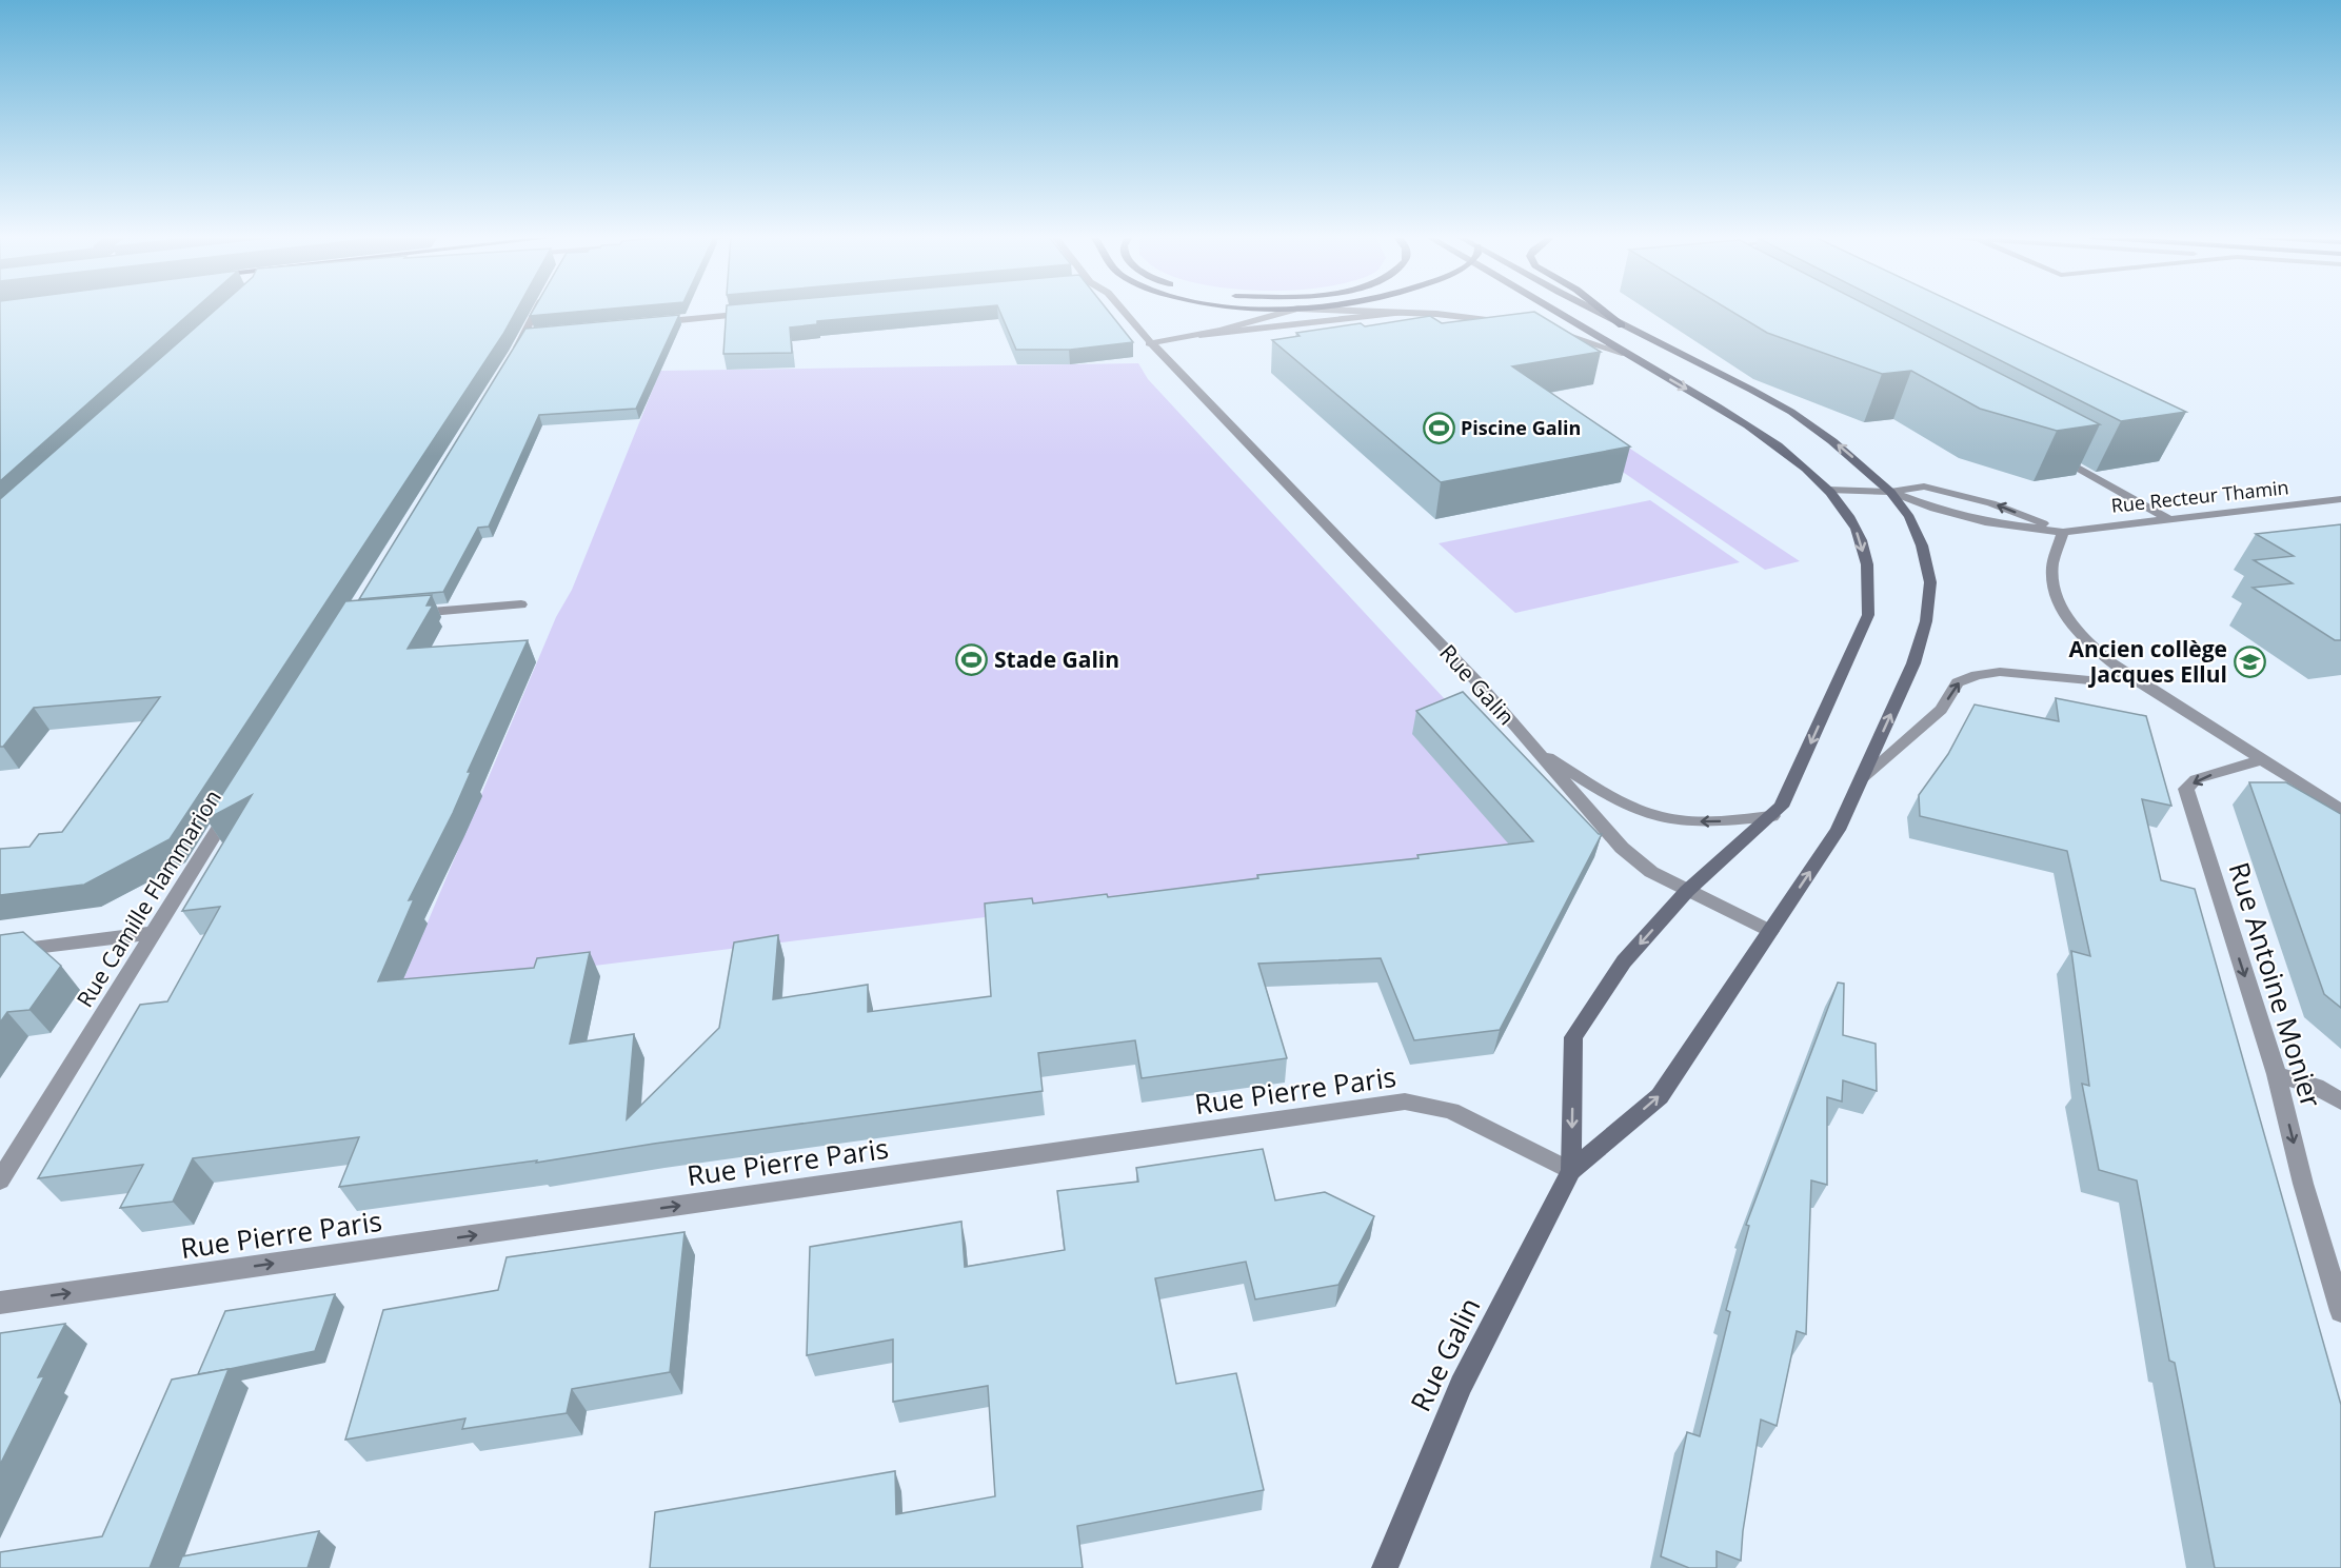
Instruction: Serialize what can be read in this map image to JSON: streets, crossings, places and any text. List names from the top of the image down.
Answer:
{
  "streets": {
    "main road": ["Rue Galin"],
    "street": [
      "Rue Recteur Thamin",
      "Rue Camille Flammarion",
      "Rue Antoine Monier",
      "Rue Pierre Paris"
    ]
  },
  "crossings": [
    ["Rue Galin", "Rue Pierre Paris"]
  ],
  "one_way": ["Rue Antoine Monier", "Rue Pierre Paris"],
  "places": {
    "sports": ["Piscine Galin", "Stade Galin"],
    "school or university": ["Ancien collège Jacques Ellul"]
  }
}
